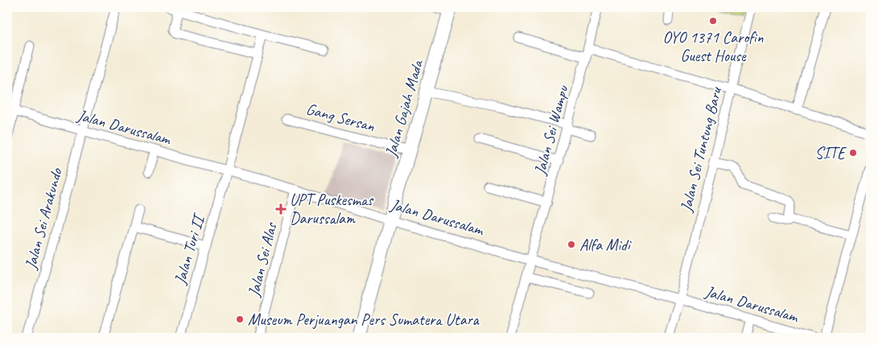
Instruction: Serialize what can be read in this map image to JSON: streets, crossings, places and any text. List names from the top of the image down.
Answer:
{
  "streets": {
    "street": [
      "Jalan Gajah Mada",
      "Gang Sersan",
      "Jalan Darussalam",
      "Jalan Sei Wampu",
      "Jalan Sei Tuntung Baru",
      "Jalan Sei Arakundo",
      "Jalan Turi II",
      "Jalan Sei Alas"
    ]
  },
  "crossings": [
    ["Jalan Gajah Mada", "Gang Sersan"],
    ["Jalan Gajah Mada", "Jalan Darussalam"],
    ["Jalan Darussalam", "Jalan Sei Wampu"],
    ["Jalan Darussalam", "Jalan Sei Tuntung Baru"],
    ["Jalan Darussalam", "Jalan Sei Arakundo"],
    ["Jalan Darussalam", "Jalan Turi II"],
    ["Jalan Darussalam", "Jalan Sei Alas"]
  ],
  "places": {
    "other": [
      "OYO 1371 Carofin Guest House",
      "SITE",
      "Alfa Midi",
      "Museum Perjuangan Pers Sumatera Utara"
    ],
    "health": ["UPT Puskesmas Darussalam"]
  }
}
